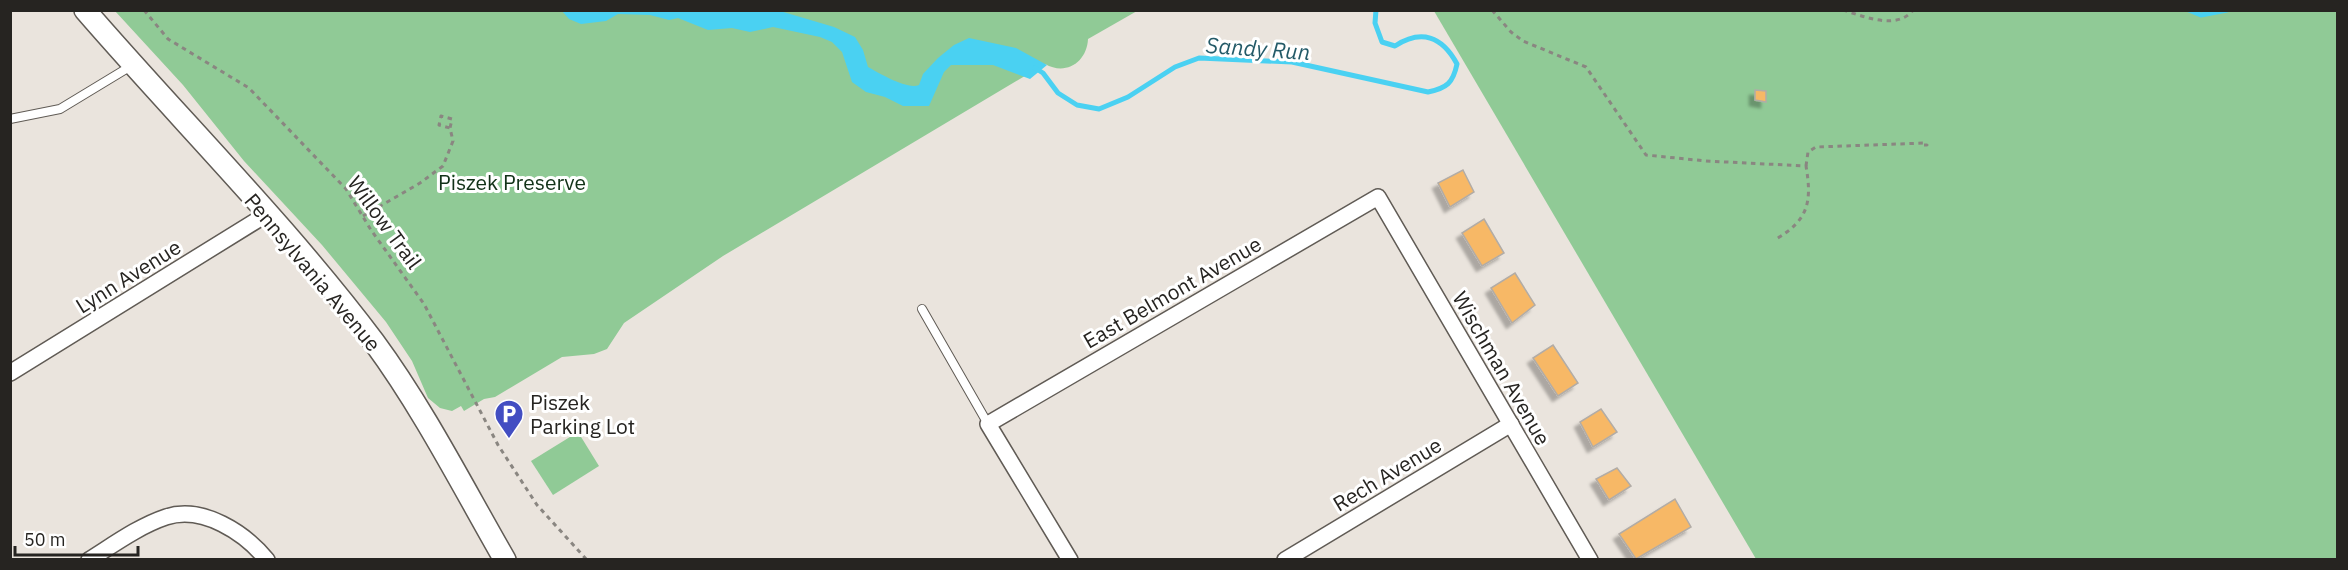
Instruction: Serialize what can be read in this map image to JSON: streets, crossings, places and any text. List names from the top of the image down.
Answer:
{
  "streets": {
    "main road": ["Pennsylvania Avenue"],
    "street": [
      "Lynn Avenue",
      "East Belmont Avenue",
      "Wischman Avenue",
      "Rech Avenue"
    ],
    "path": ["Willow Trail"]
  },
  "crossings": [
    ["Pennsylvania Avenue", "Lynn Avenue"],
    ["East Belmont Avenue", "Wischman Avenue"],
    ["Wischman Avenue", "Rech Avenue"]
  ],
  "water": ["Sandy Run"],
  "parks": ["Piszek Preserve"],
  "places": {
    "parking": ["Piszek Parking Lot"]
  },
  "scale_bar": "50 m"
}
